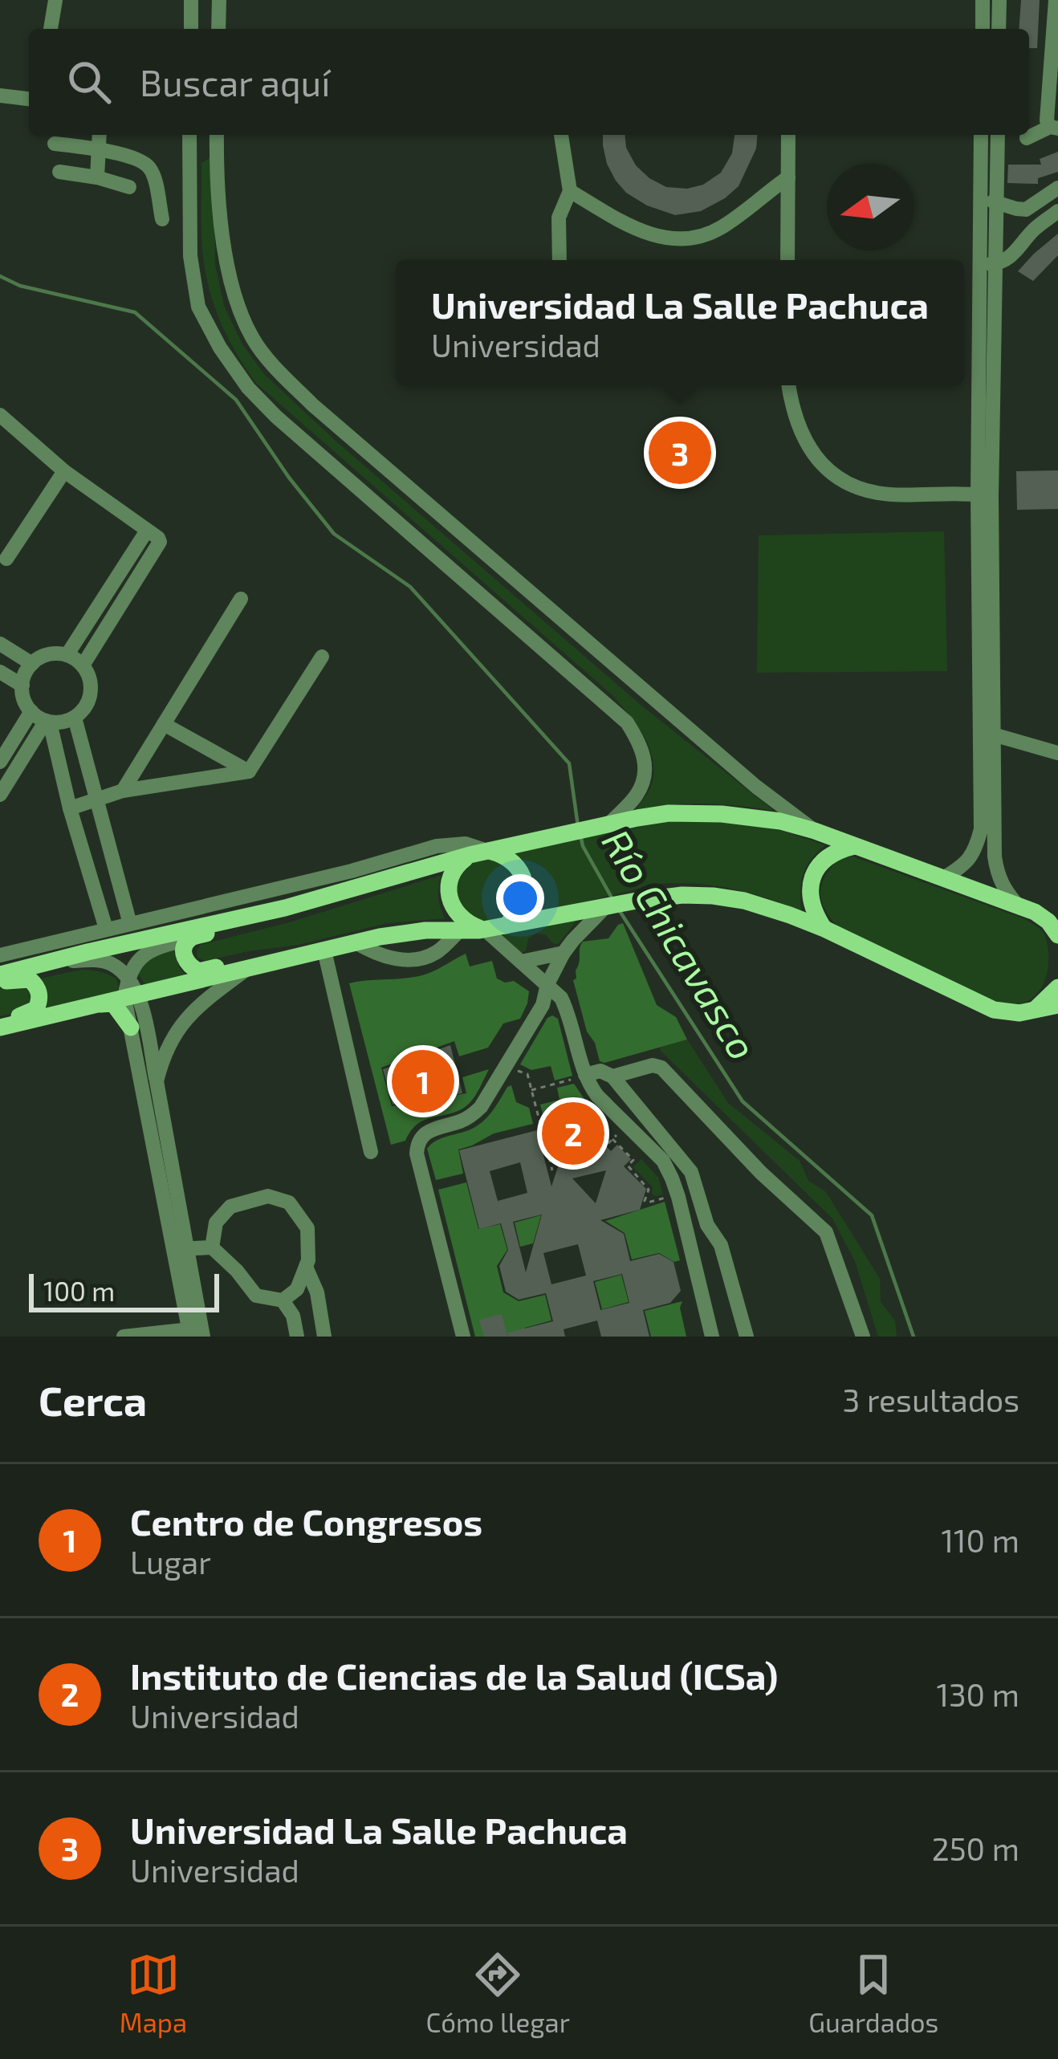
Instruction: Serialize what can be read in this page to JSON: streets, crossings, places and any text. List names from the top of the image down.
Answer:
{
  "water": ["Río Chicavasco"],
  "scale_bar": "100 m",
  "north": "left",
  "page": {
    "search": "Buscar aquí",
    "popup": ["Universidad La Salle Pachuca", "Universidad"],
    "pins": ["3", "1", "2"],
    "scale": "100 m",
    "heading": ["Cerca", "3 resultados"],
    "list": [
      {
        "mark": "1",
        "name": "Centro de Congresos",
        "note": "Lugar",
        "value": "110 m"
      },
      {
        "mark": "2",
        "name": "Instituto de Ciencias de la Salud (ICSa)",
        "note": "Universidad",
        "value": "130 m"
      },
      {
        "mark": "3",
        "name": "Universidad La Salle Pachuca",
        "note": "Universidad",
        "value": "250 m"
      }
    ],
    "nav": ["Mapa", "Cómo llegar", "Guardados"]
  }
}
